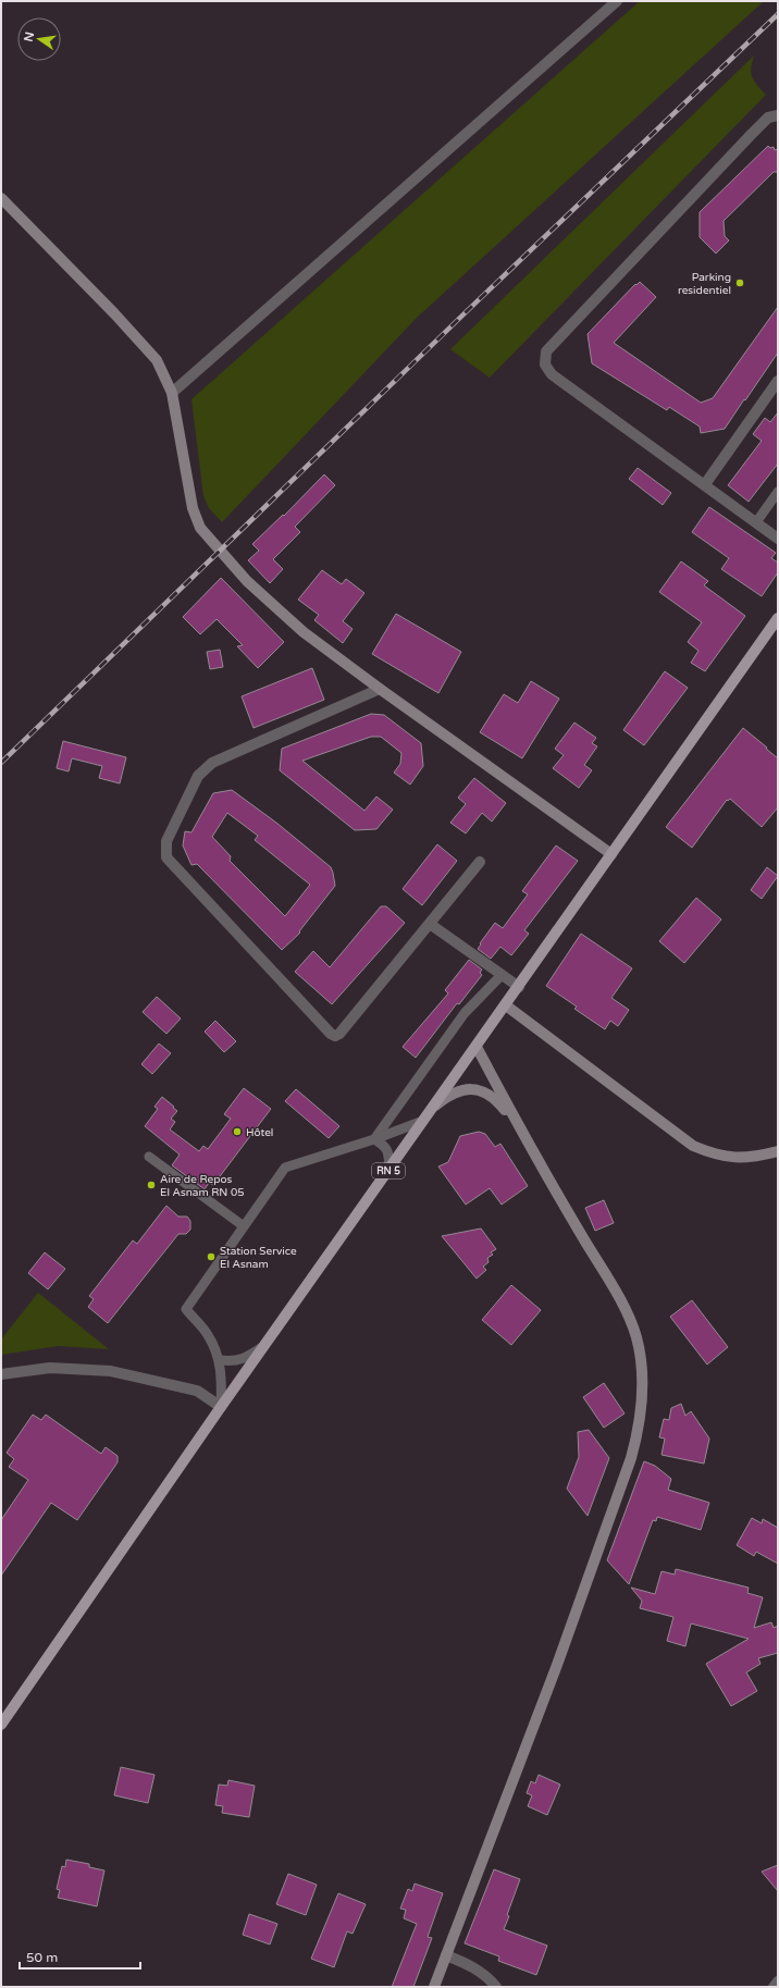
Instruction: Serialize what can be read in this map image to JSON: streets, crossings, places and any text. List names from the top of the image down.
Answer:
{
  "streets": {
    "main road": ["RN 5"]
  },
  "places": [
    "Parking residentiel",
    "Hôtel",
    "Aire de Repos El Asnam RN 05",
    "Station Service El Asnam"
  ],
  "scale_bar": "50 m",
  "north": "left"
}
